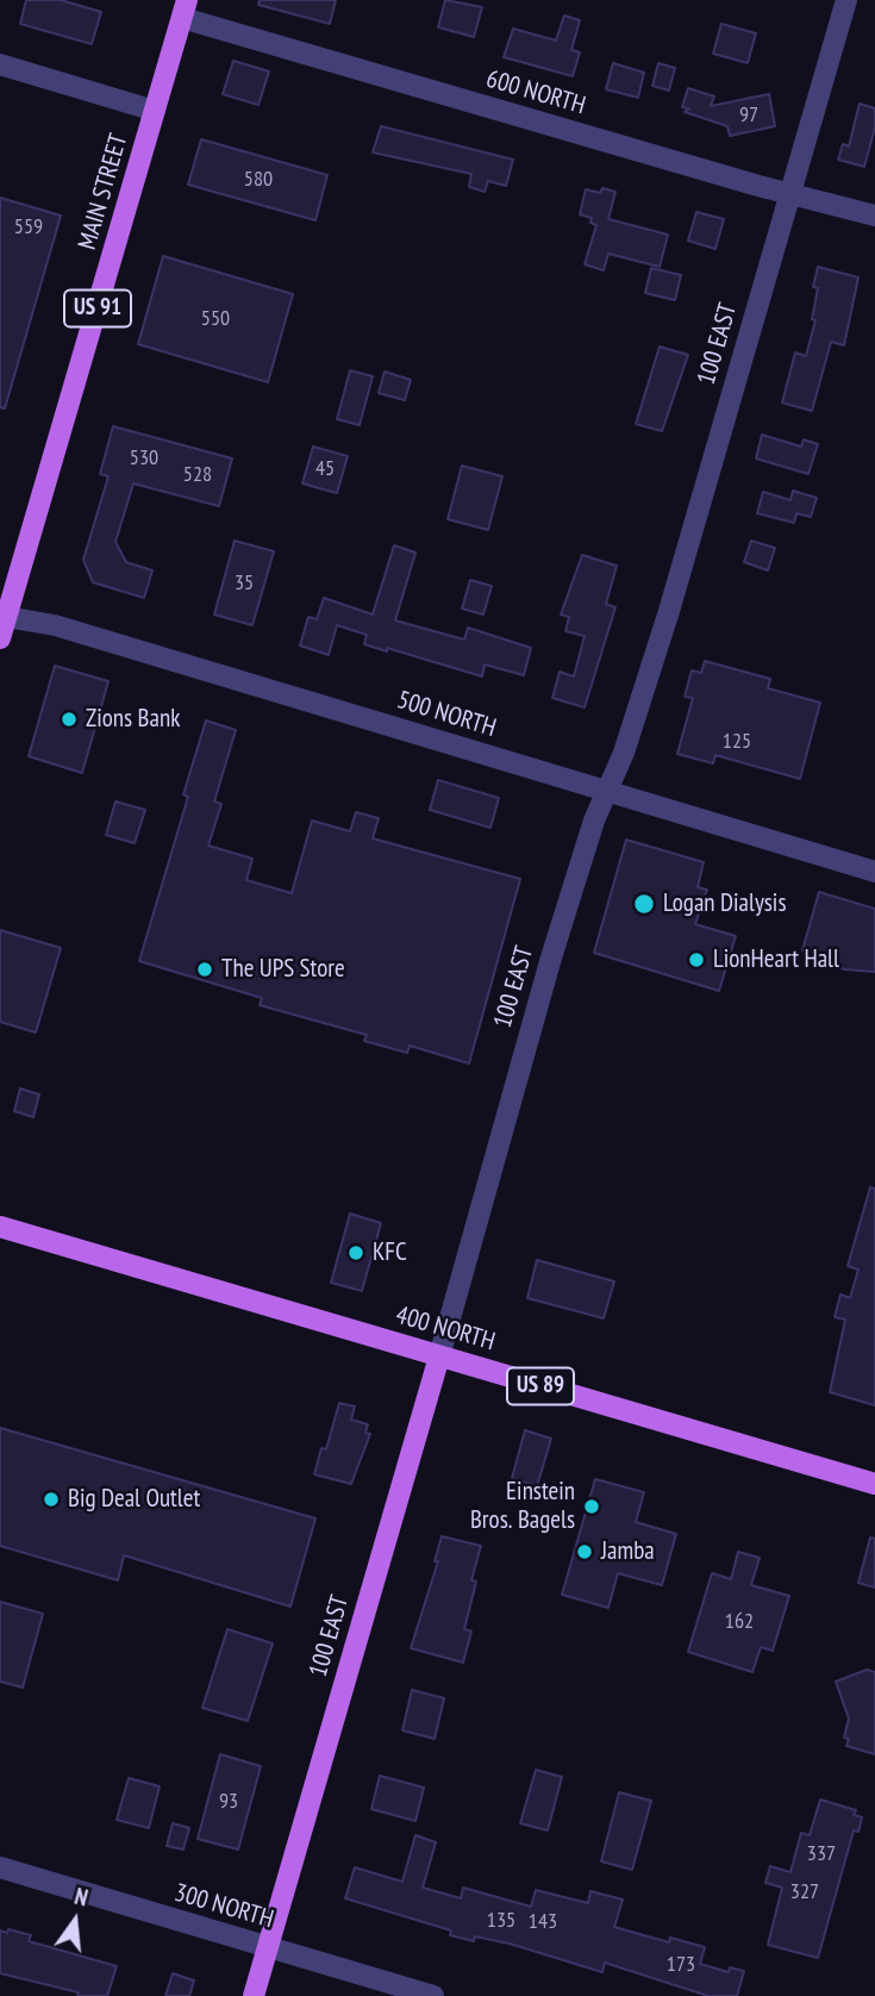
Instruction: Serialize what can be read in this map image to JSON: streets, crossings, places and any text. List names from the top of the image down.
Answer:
{
  "streets": {
    "main road": [
      "MAIN STREET",
      "US 91",
      "100 EAST",
      "400 NORTH",
      "US 89"
    ],
    "street": ["600 NORTH", "500 NORTH", "300 NORTH"]
  },
  "crossings": [
    ["600 NORTH", "MAIN STREET"],
    ["600 NORTH", "100 EAST"],
    ["MAIN STREET", "500 NORTH"],
    ["100 EAST", "500 NORTH"],
    ["100 EAST", "400 NORTH"],
    ["100 EAST", "300 NORTH"]
  ],
  "places": [
    "Zions Bank",
    "Logan Dialysis",
    "LionHeart Hall",
    "The UPS Store",
    "KFC",
    "Big Deal Outlet",
    "Einstein Bros. Bagels",
    "Jamba"
  ],
  "house_numbers": [
    "97",
    "580",
    "559",
    "550",
    "530",
    "45",
    "528",
    "35",
    "125",
    "162",
    "93",
    "337",
    "327",
    "135",
    "143",
    "173"
  ],
  "north": "top"
}
